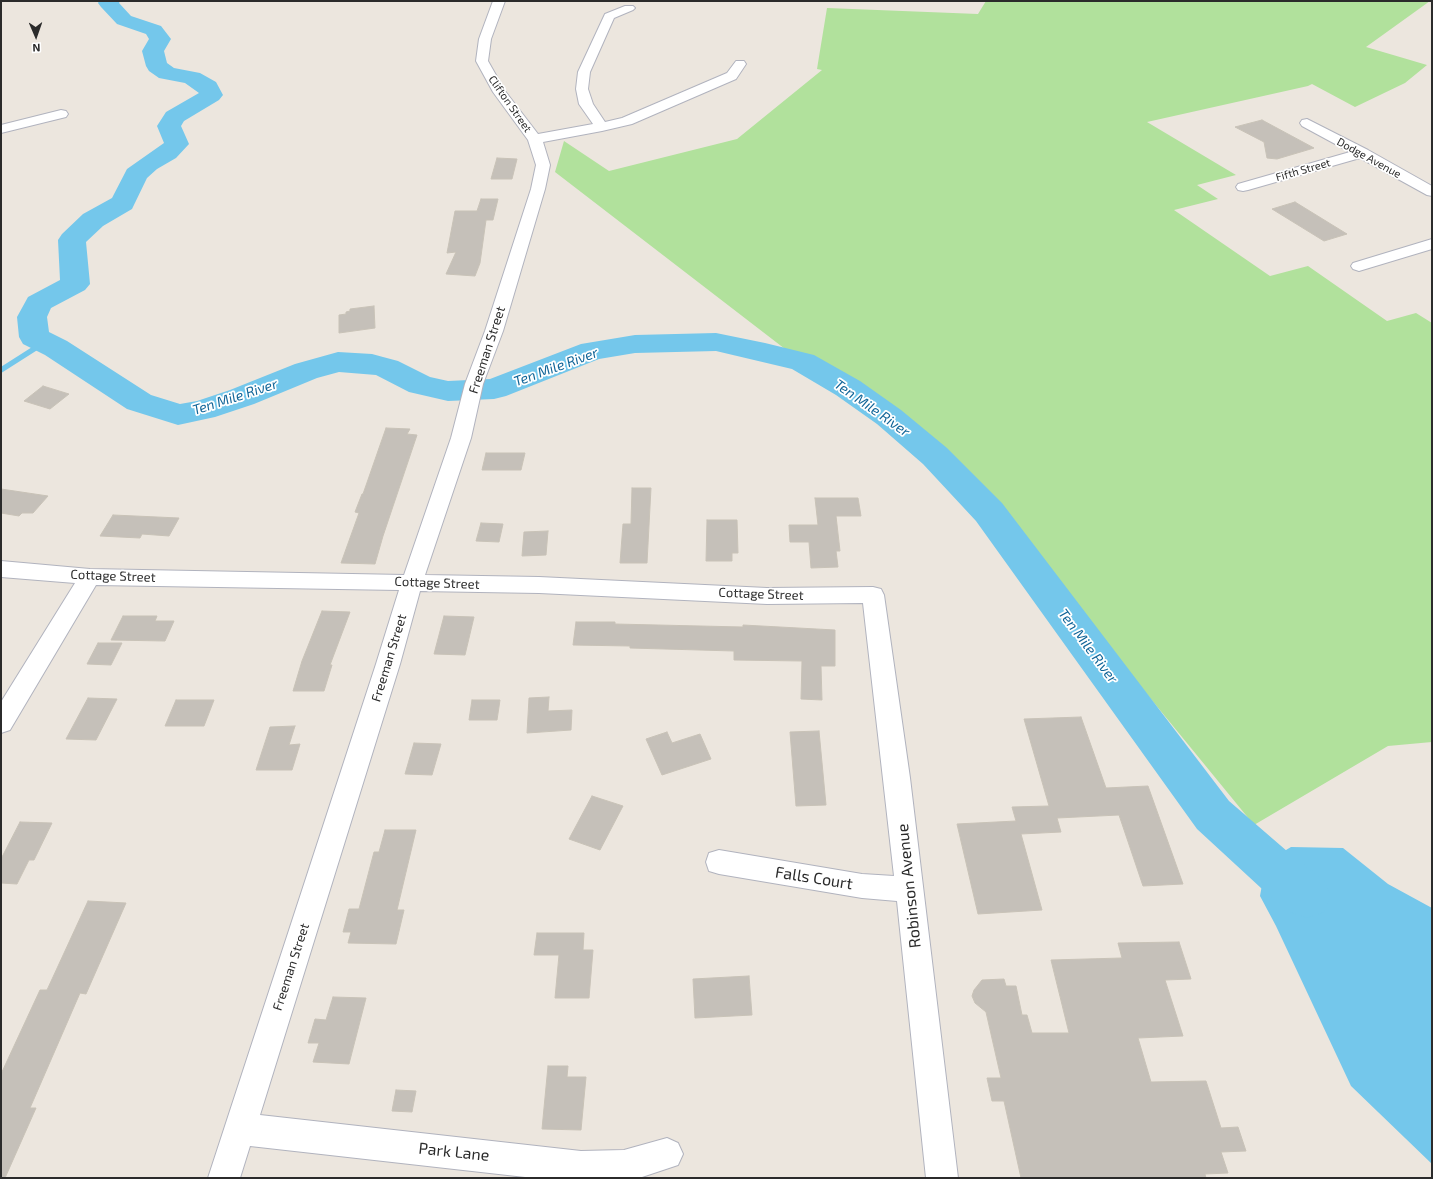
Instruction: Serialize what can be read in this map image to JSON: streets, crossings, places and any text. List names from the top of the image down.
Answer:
{
  "streets": {
    "street": [
      "Clifton Street",
      "Dodge Avenue",
      "Fifth Street",
      "Freeman Street",
      "Cottage Street",
      "Falls Court",
      "Robinson Avenue",
      "Park Lane"
    ]
  },
  "crossings": [
    ["Clifton Street", "Freeman Street"],
    ["Dodge Avenue", "Fifth Street"],
    ["Freeman Street", "Cottage Street"],
    ["Freeman Street", "Park Lane"],
    ["Cottage Street", "Robinson Avenue"],
    ["Falls Court", "Robinson Avenue"]
  ],
  "water": ["Ten Mile River"],
  "north": "bottom"
}
